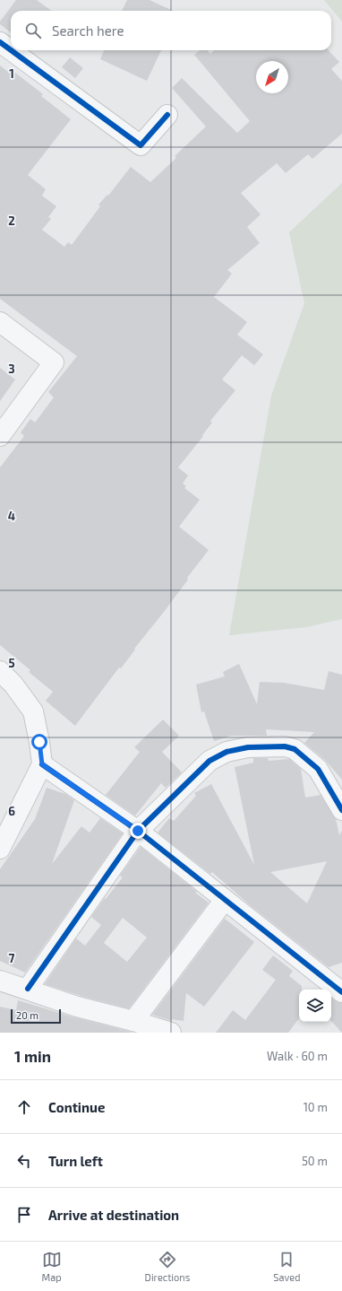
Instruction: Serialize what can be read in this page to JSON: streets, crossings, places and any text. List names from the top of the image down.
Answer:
{
  "scale_bar": "20 m",
  "north": "bottom left",
  "page": {
    "search": "Search here",
    "scale": "20 m",
    "heading": ["1 min", "Walk · 60 m"],
    "list": [
      ["Continue", "10 m"],
      ["Turn left", "50 m"],
      "Arrive at destination"
    ],
    "nav": ["Map", "Directions", "Saved"]
  },
  "grid": {
    "rows": [
      "1",
      "2",
      "3",
      "4",
      "5",
      "6",
      "7"
    ]
  }
}
